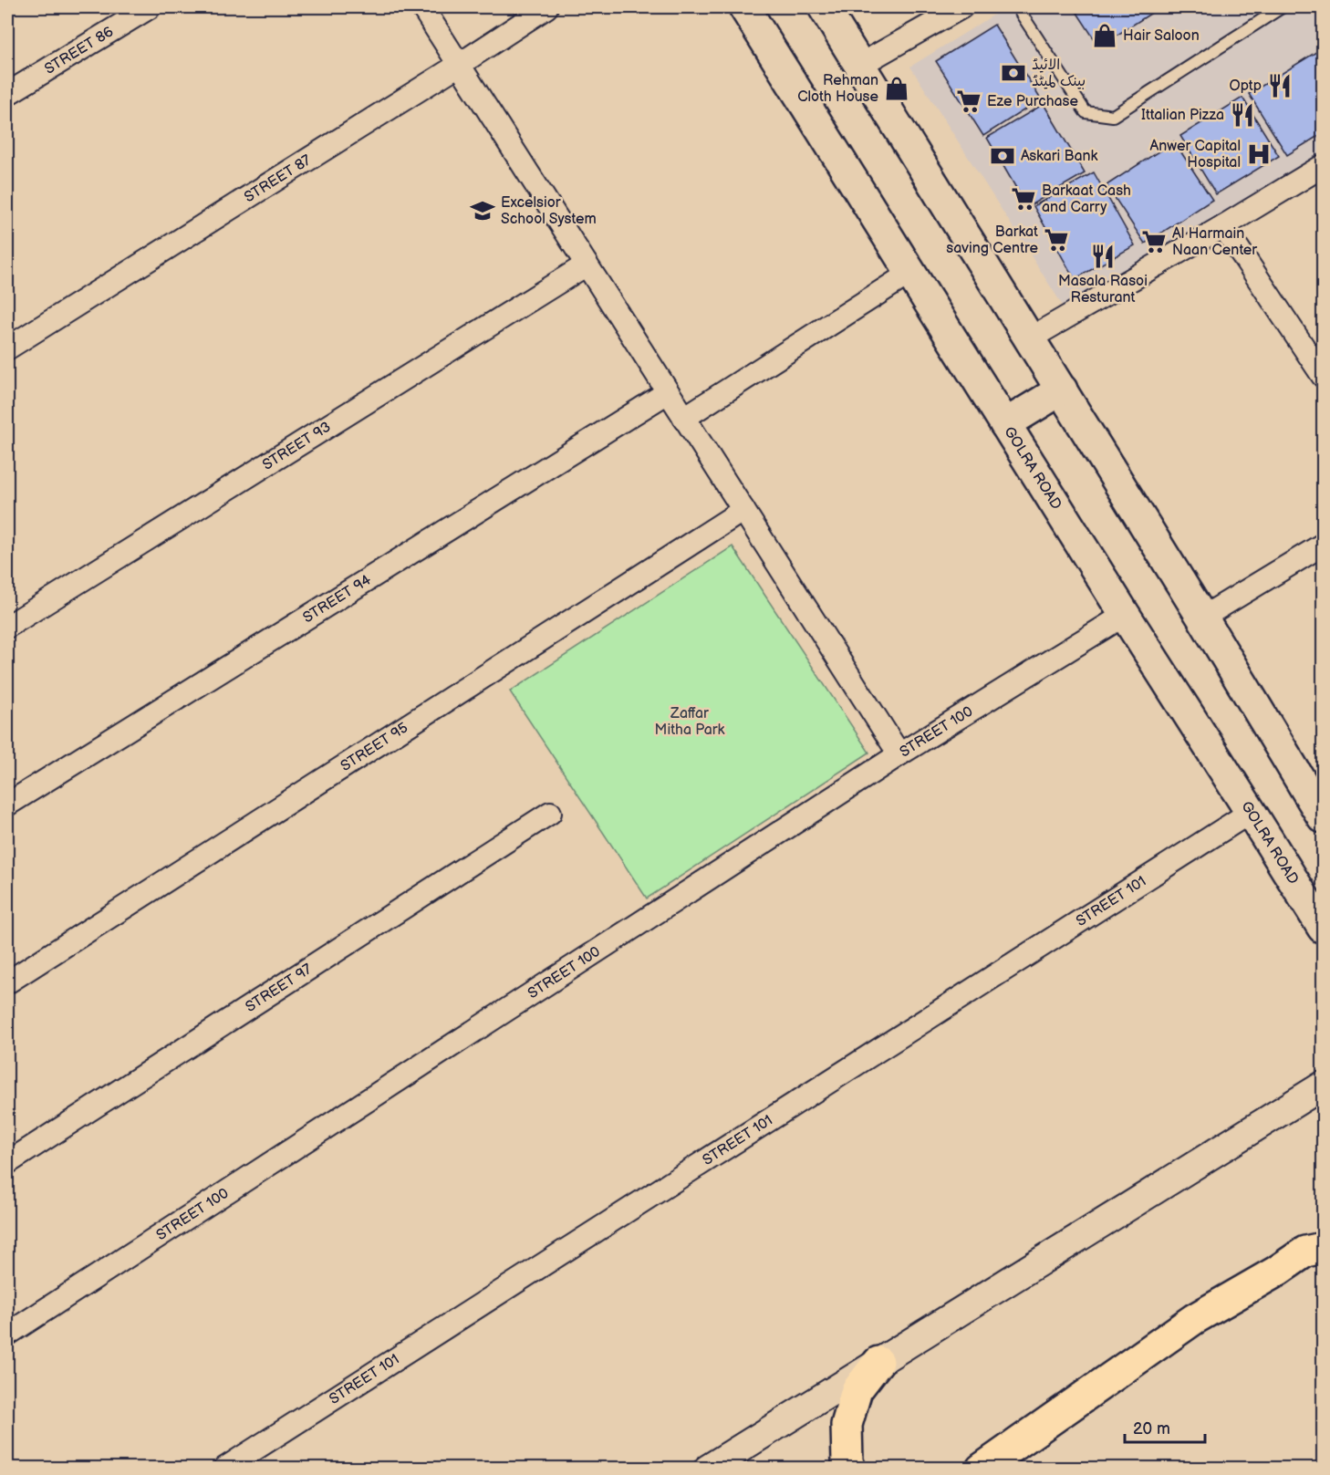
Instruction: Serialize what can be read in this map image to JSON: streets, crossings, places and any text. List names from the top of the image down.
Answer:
{
  "streets": {
    "main road": ["GOLRA ROAD"],
    "street": [
      "STREET 86",
      "STREET 87",
      "STREET 93",
      "STREET 94",
      "STREET 100",
      "STREET 95",
      "STREET 101",
      "STREET 97"
    ]
  },
  "crossings": [
    ["GOLRA ROAD", "STREET 100"],
    ["GOLRA ROAD", "STREET 101"]
  ],
  "parks": ["Zaffar Mitha Park"],
  "places": {
    "shop": ["Hair Saloon", "Rehman Cloth House"],
    "bank": ["الائیڈ بینک لمیٹڈ", "Askari Bank"],
    "restaurant": ["Optp", "Ittalian Pizza", "Masala Rasoi Resturant"],
    "supermarket": [
      "Eze Purchase",
      "Barkaat Cash and Carry",
      "Barkat saving Centre",
      "Al Harmain Naan Center"
    ],
    "hospital": ["Anwer Capital Hospital"],
    "school or university": ["Excelsior School System"]
  },
  "scale_bar": "20 m"
}
